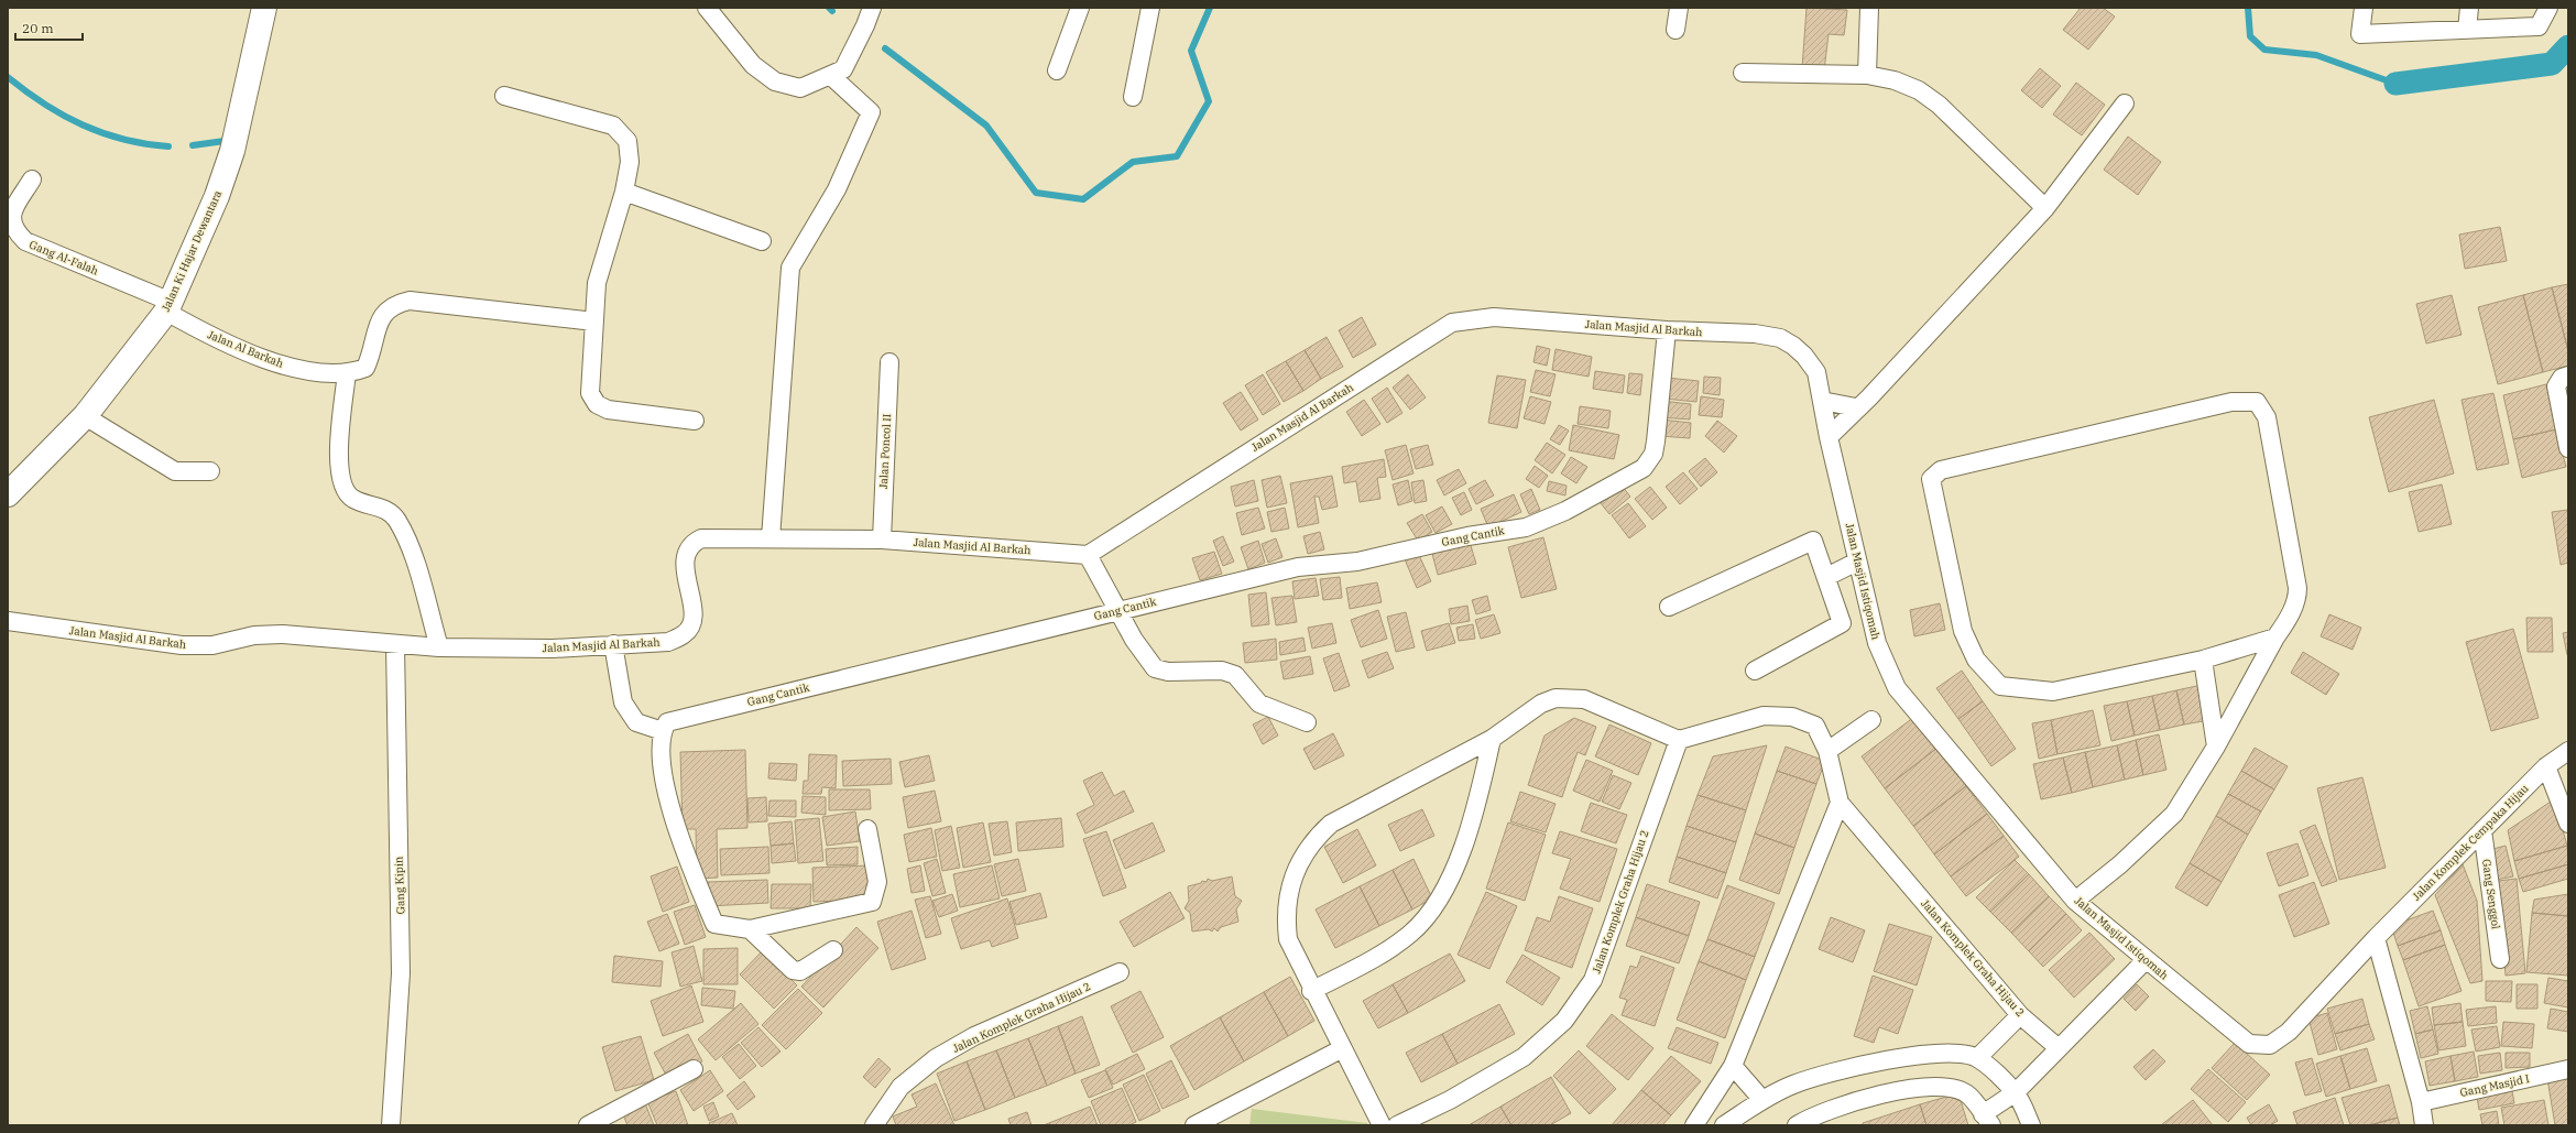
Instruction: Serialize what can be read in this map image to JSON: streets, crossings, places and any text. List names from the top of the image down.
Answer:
{
  "streets": {
    "main road": ["Jalan Ki Hajar Dewantara"],
    "street": [
      "Gang Al-Falah",
      "Jalan Masjid Al Barkah",
      "Jalan Al Barkah",
      "Jalan Poncol II",
      "Gang Cantik",
      "Jalan Masjid Istiqomah",
      "Jalan Komplek Cempaka Hijau",
      "Gang Kipin",
      "Gang Senggol",
      "Jalan Komplek Graha Hijau 2",
      "Gang Masjid I"
    ]
  },
  "crossings": [
    ["Jalan Ki Hajar Dewantara", "Gang Al-Falah"],
    ["Jalan Ki Hajar Dewantara", "Jalan Al Barkah"],
    ["Gang Al-Falah", "Jalan Al Barkah"],
    ["Jalan Masjid Al Barkah", "Jalan Poncol II"],
    ["Jalan Masjid Al Barkah", "Gang Cantik"],
    ["Jalan Masjid Al Barkah", "Jalan Masjid Istiqomah"],
    ["Jalan Masjid Al Barkah", "Gang Kipin"],
    ["Jalan Masjid Istiqomah", "Jalan Komplek Cempaka Hijau"],
    ["Jalan Komplek Cempaka Hijau", "Gang Senggol"]
  ],
  "scale_bar": "20 m"
}
